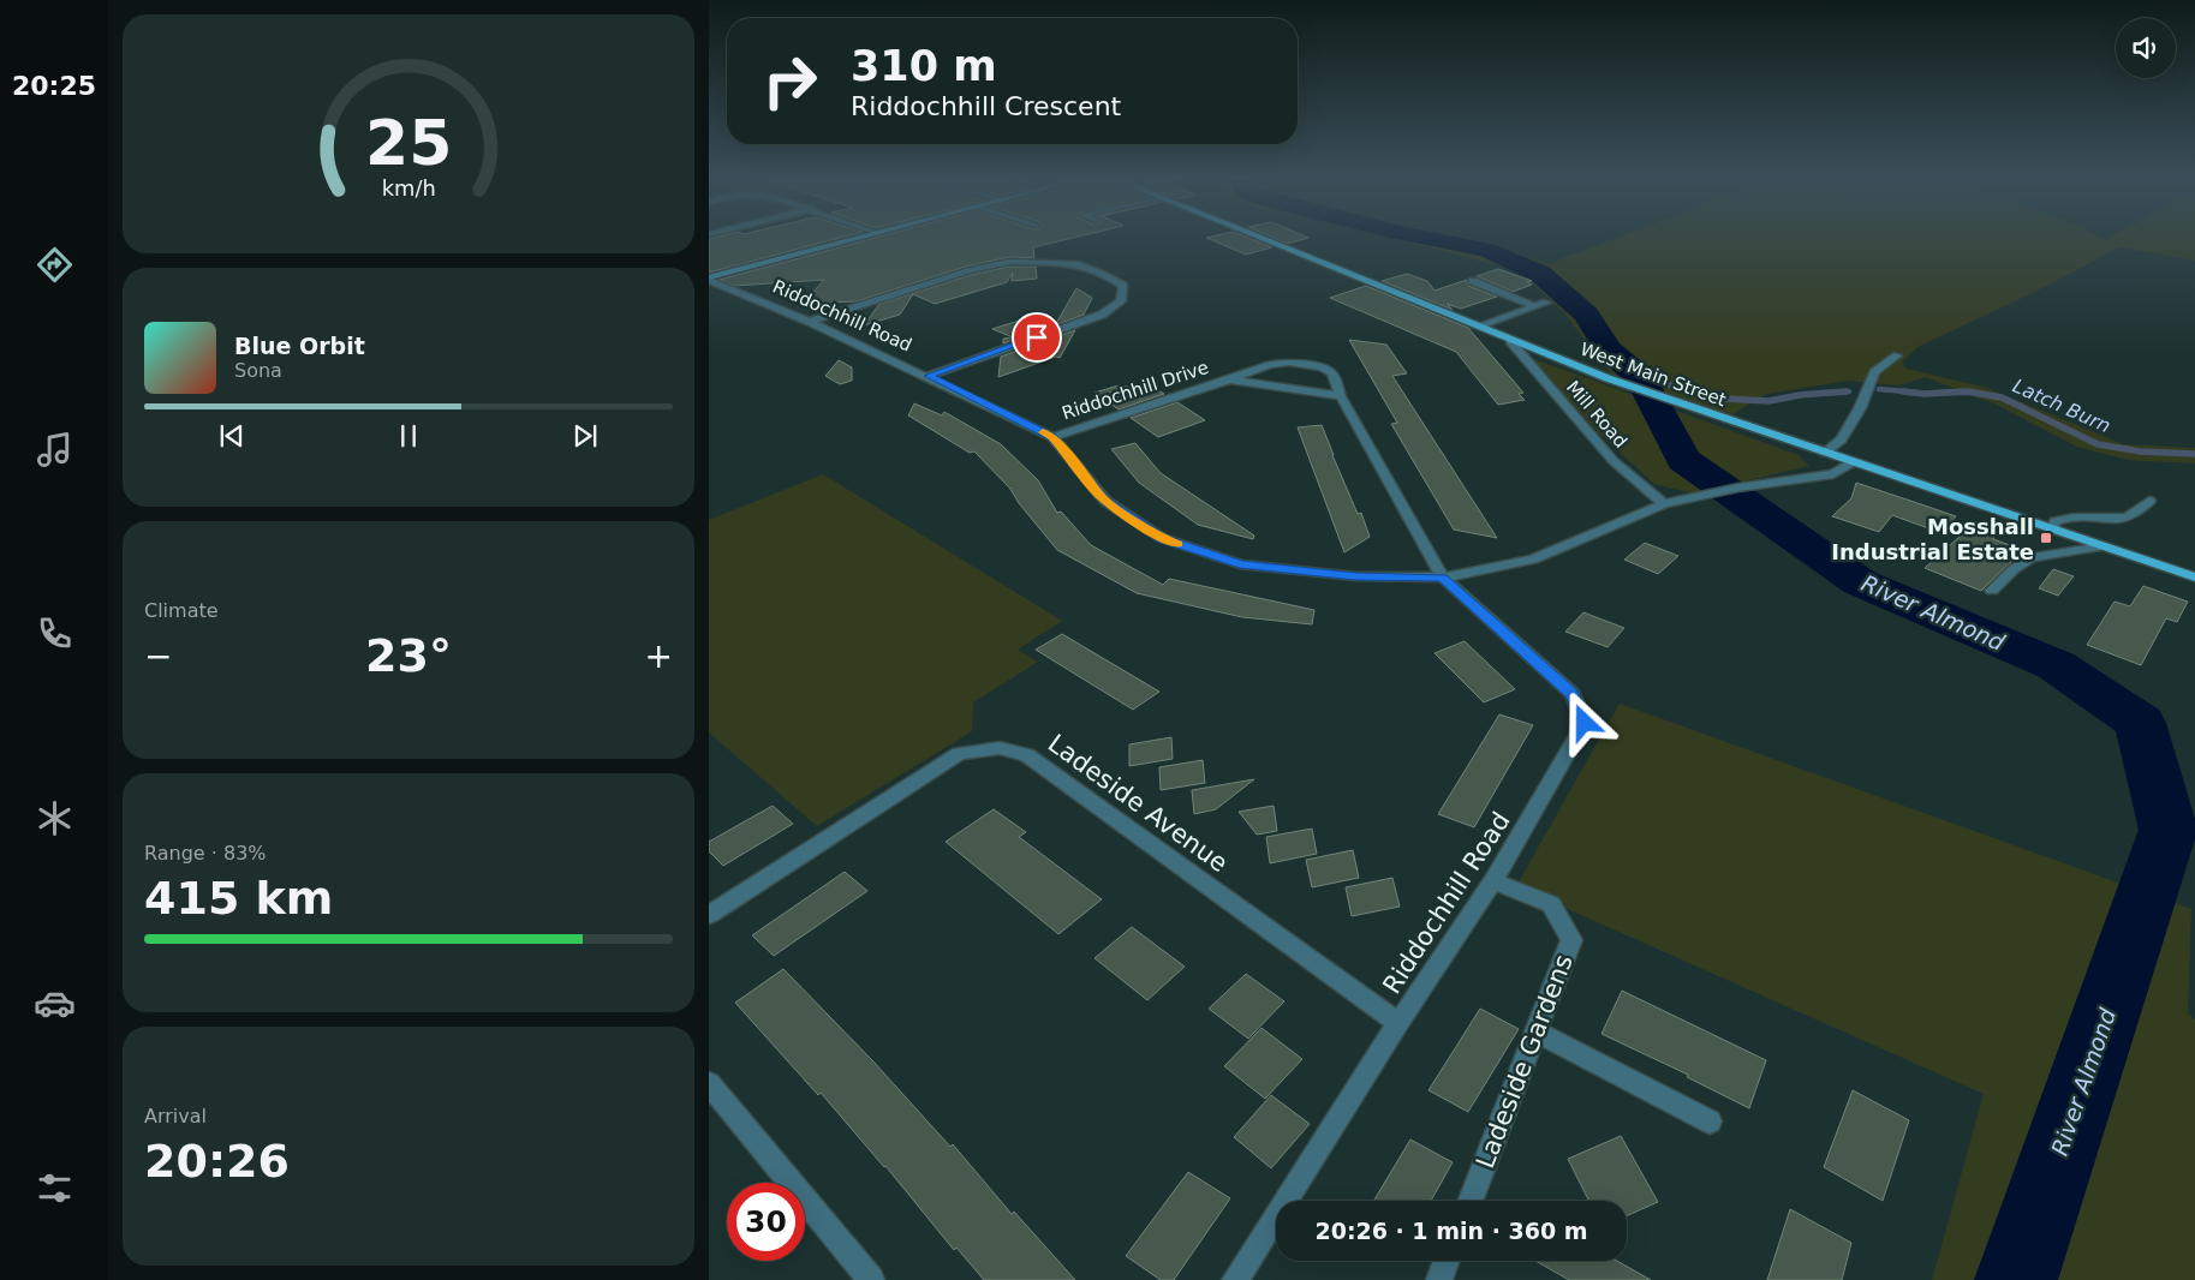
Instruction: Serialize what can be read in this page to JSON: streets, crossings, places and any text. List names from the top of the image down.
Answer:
{
  "streets": {
    "main road": ["West Main Street"],
    "street": [
      "Riddochhill Road",
      "Riddochhill Drive",
      "Mill Road",
      "Ladeside Avenue",
      "Ladeside Gardens"
    ]
  },
  "crossings": [
    ["Riddochhill Road", "West Main Street"],
    ["Riddochhill Road", "Riddochhill Drive"],
    ["Riddochhill Road", "Mill Road"],
    ["Riddochhill Road", "Ladeside Avenue"],
    ["Riddochhill Road", "Ladeside Gardens"],
    ["West Main Street", "Mill Road"]
  ],
  "water": ["Latch Burn", "River Almond"],
  "places": {
    "transit": ["Mosshall Industrial Estate"]
  },
  "page": {
    "tabs": "20:25",
    "turn": ["310 m", "Riddochhill Crescent"],
    "song": ["Blue Orbit", "Sona"],
    "tile": [
      "Climate",
      ["Range · 83%", "415 km"],
      ["Arrival", "20:26"]
    ],
    "heat": ["−", "23°", "+"],
    "limit": "30",
    "trip": "20:26 · 1 min · 360 m",
    "gauge": ["25", "km/h"]
  }
}
